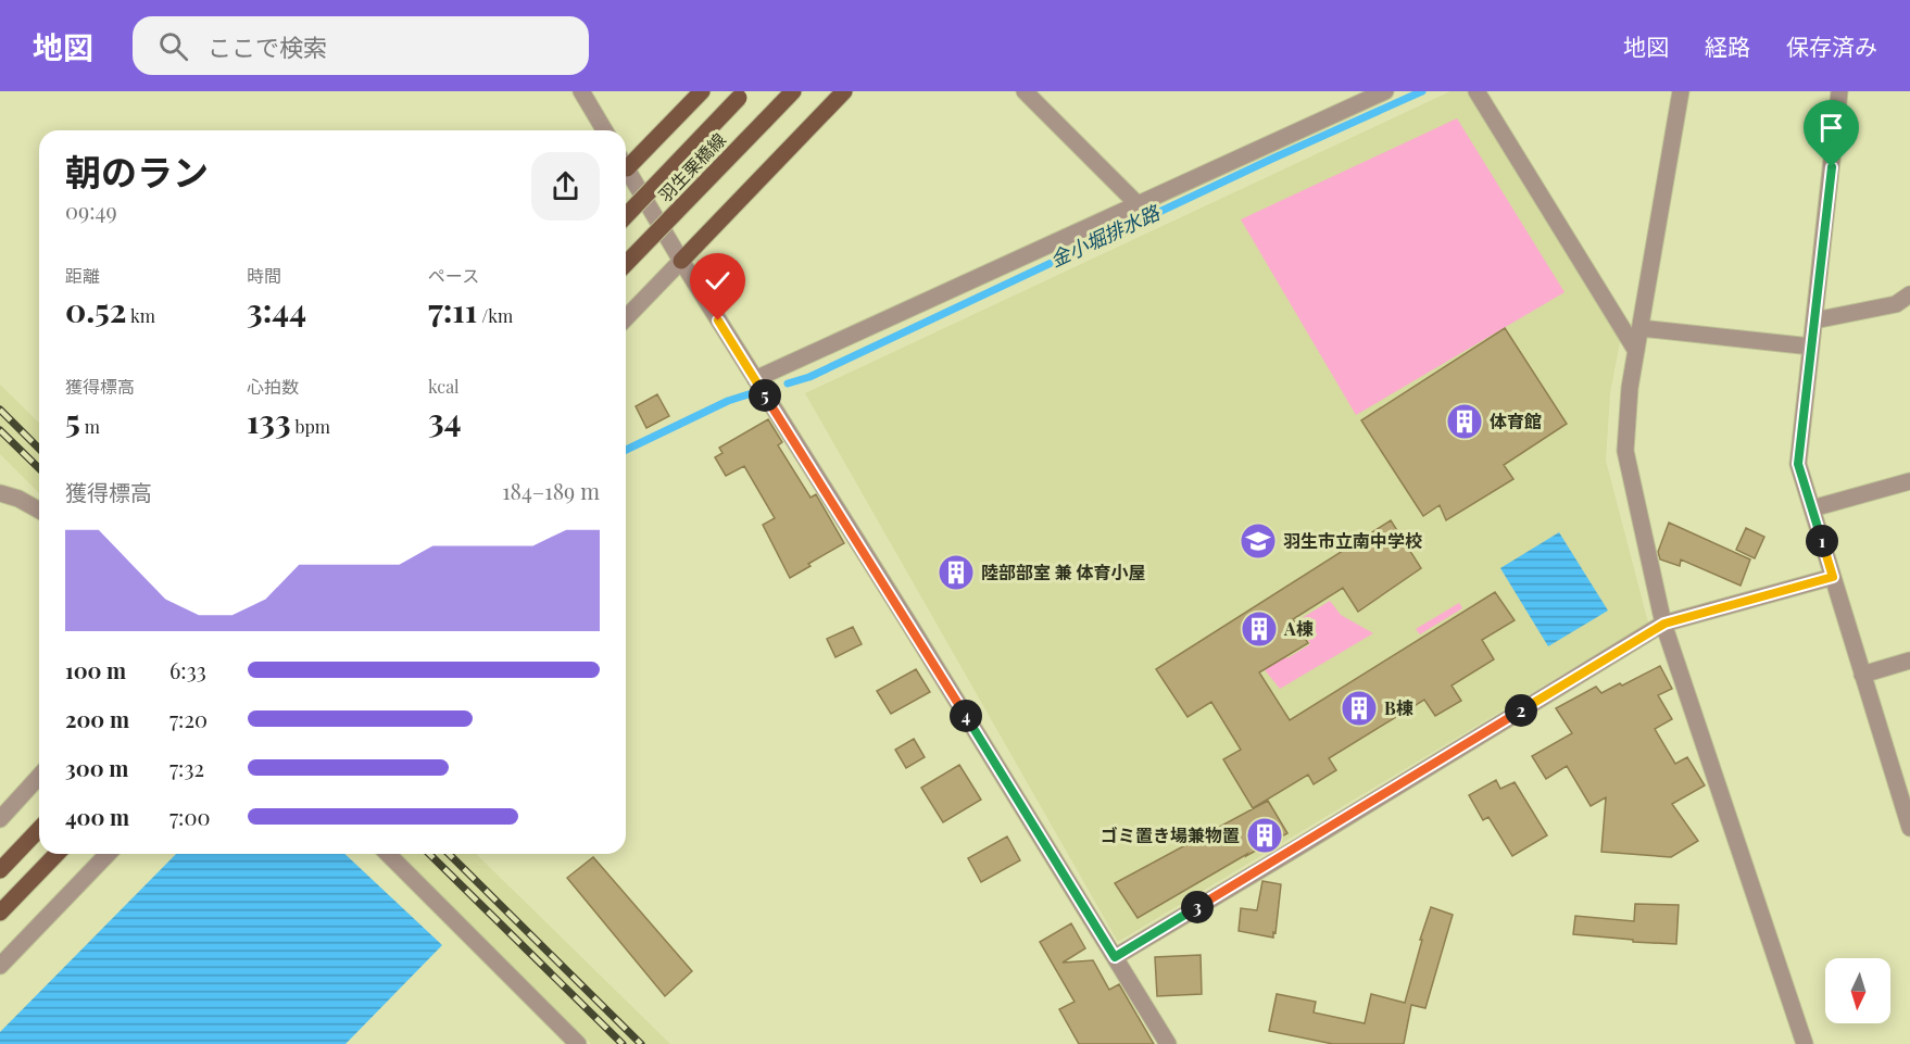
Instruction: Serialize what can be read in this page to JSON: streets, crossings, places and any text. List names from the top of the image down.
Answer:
{
  "streets": {
    "main road": ["羽生栗橋線"]
  },
  "water": ["金小堀排水路"],
  "places": {
    "building": [
      "体育館",
      "陸部部室 兼 体育小屋",
      "A棟",
      "B棟",
      "ゴミ置き場兼物置"
    ],
    "school or university": ["羽生市立南中学校"]
  },
  "north": "bottom",
  "page": {
    "header": "地図",
    "search": "ここで検索",
    "nav": ["地図", "経路", "保存済み"],
    "heading": ["朝のラン", "09:49"],
    "stats": [
      ["距離", "0.52 km"],
      ["時間", "3:44"],
      ["ペース", "7:11 /km"],
      ["獲得標高", "5 m"],
      ["心拍数", "133 bpm"],
      ["kcal", "34"]
    ],
    "pins": [
      "5",
      "1",
      "2",
      "4",
      "3"
    ],
    "chart": ["獲得標高", "184–189 m"],
    "list": [
      {
        "name": "100 m",
        "note": "6:33"
      },
      {
        "name": "200 m",
        "note": "7:20"
      },
      {
        "name": "300 m",
        "note": "7:32"
      },
      {
        "name": "400 m",
        "note": "7:00"
      }
    ]
  }
}
